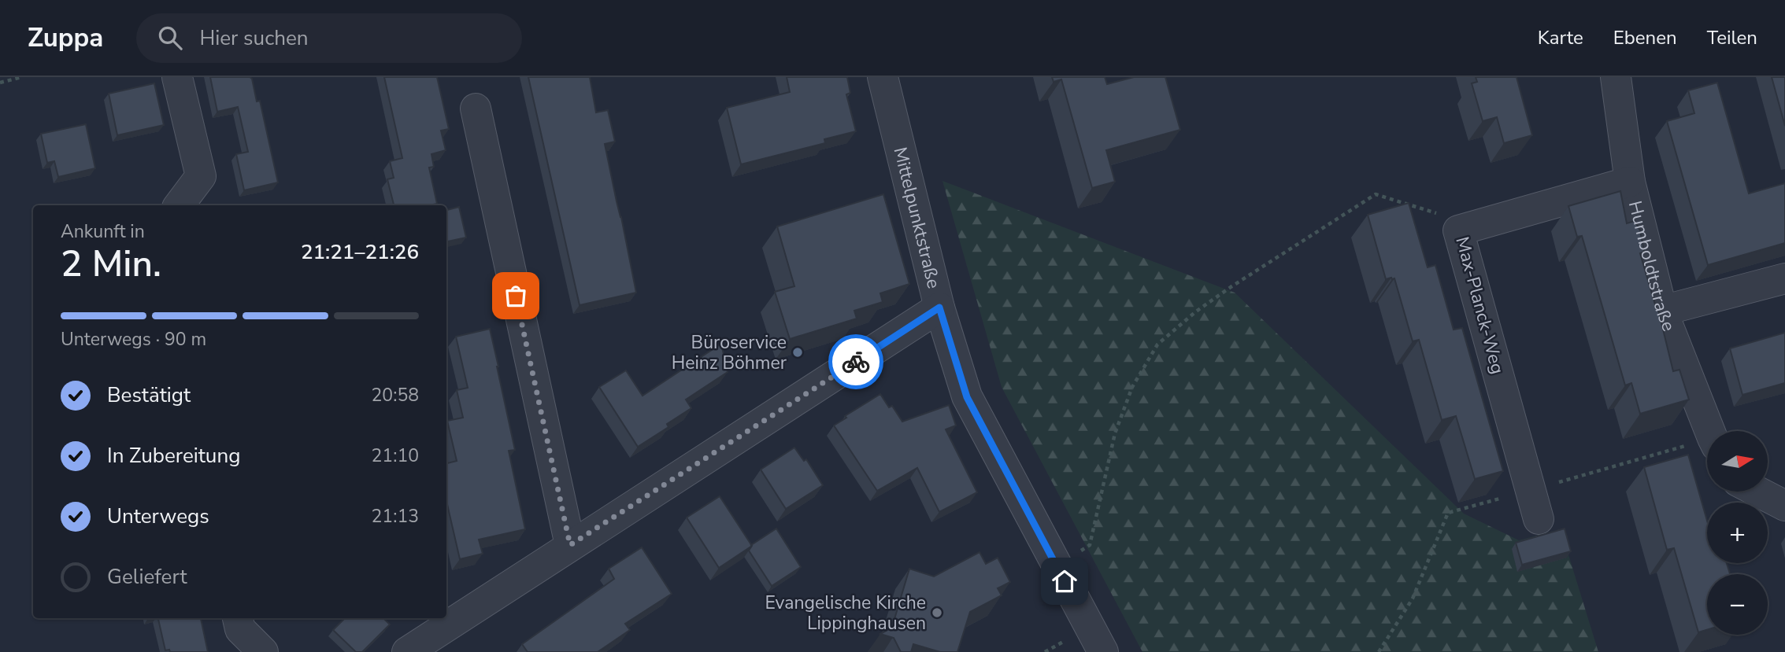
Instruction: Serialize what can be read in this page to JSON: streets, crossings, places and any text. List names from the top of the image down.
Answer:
{
  "streets": {
    "street": ["Mittelpunktstraße", "Humboldtstraße", "Max-Planck-Weg"]
  },
  "crossings": [
    ["Humboldtstraße", "Max-Planck-Weg"]
  ],
  "places": ["Büroservice Heinz Böhmer", "Evangelische Kirche Lippinghausen"],
  "north": "right",
  "page": {
    "header": "Zuppa",
    "search": "Hier suchen",
    "nav": ["Karte", "Ebenen", "Teilen"],
    "heading": ["2 Min.", "Ankunft in", "21:21–21:26"],
    "bar": "Unterwegs · 90 m",
    "list": [
      ["Bestätigt", "20:58"],
      ["In Zubereitung", "21:10"],
      ["Unterwegs", "21:13"],
      "Geliefert"
    ],
    "map_buttons": ["+", "−"]
  }
}
